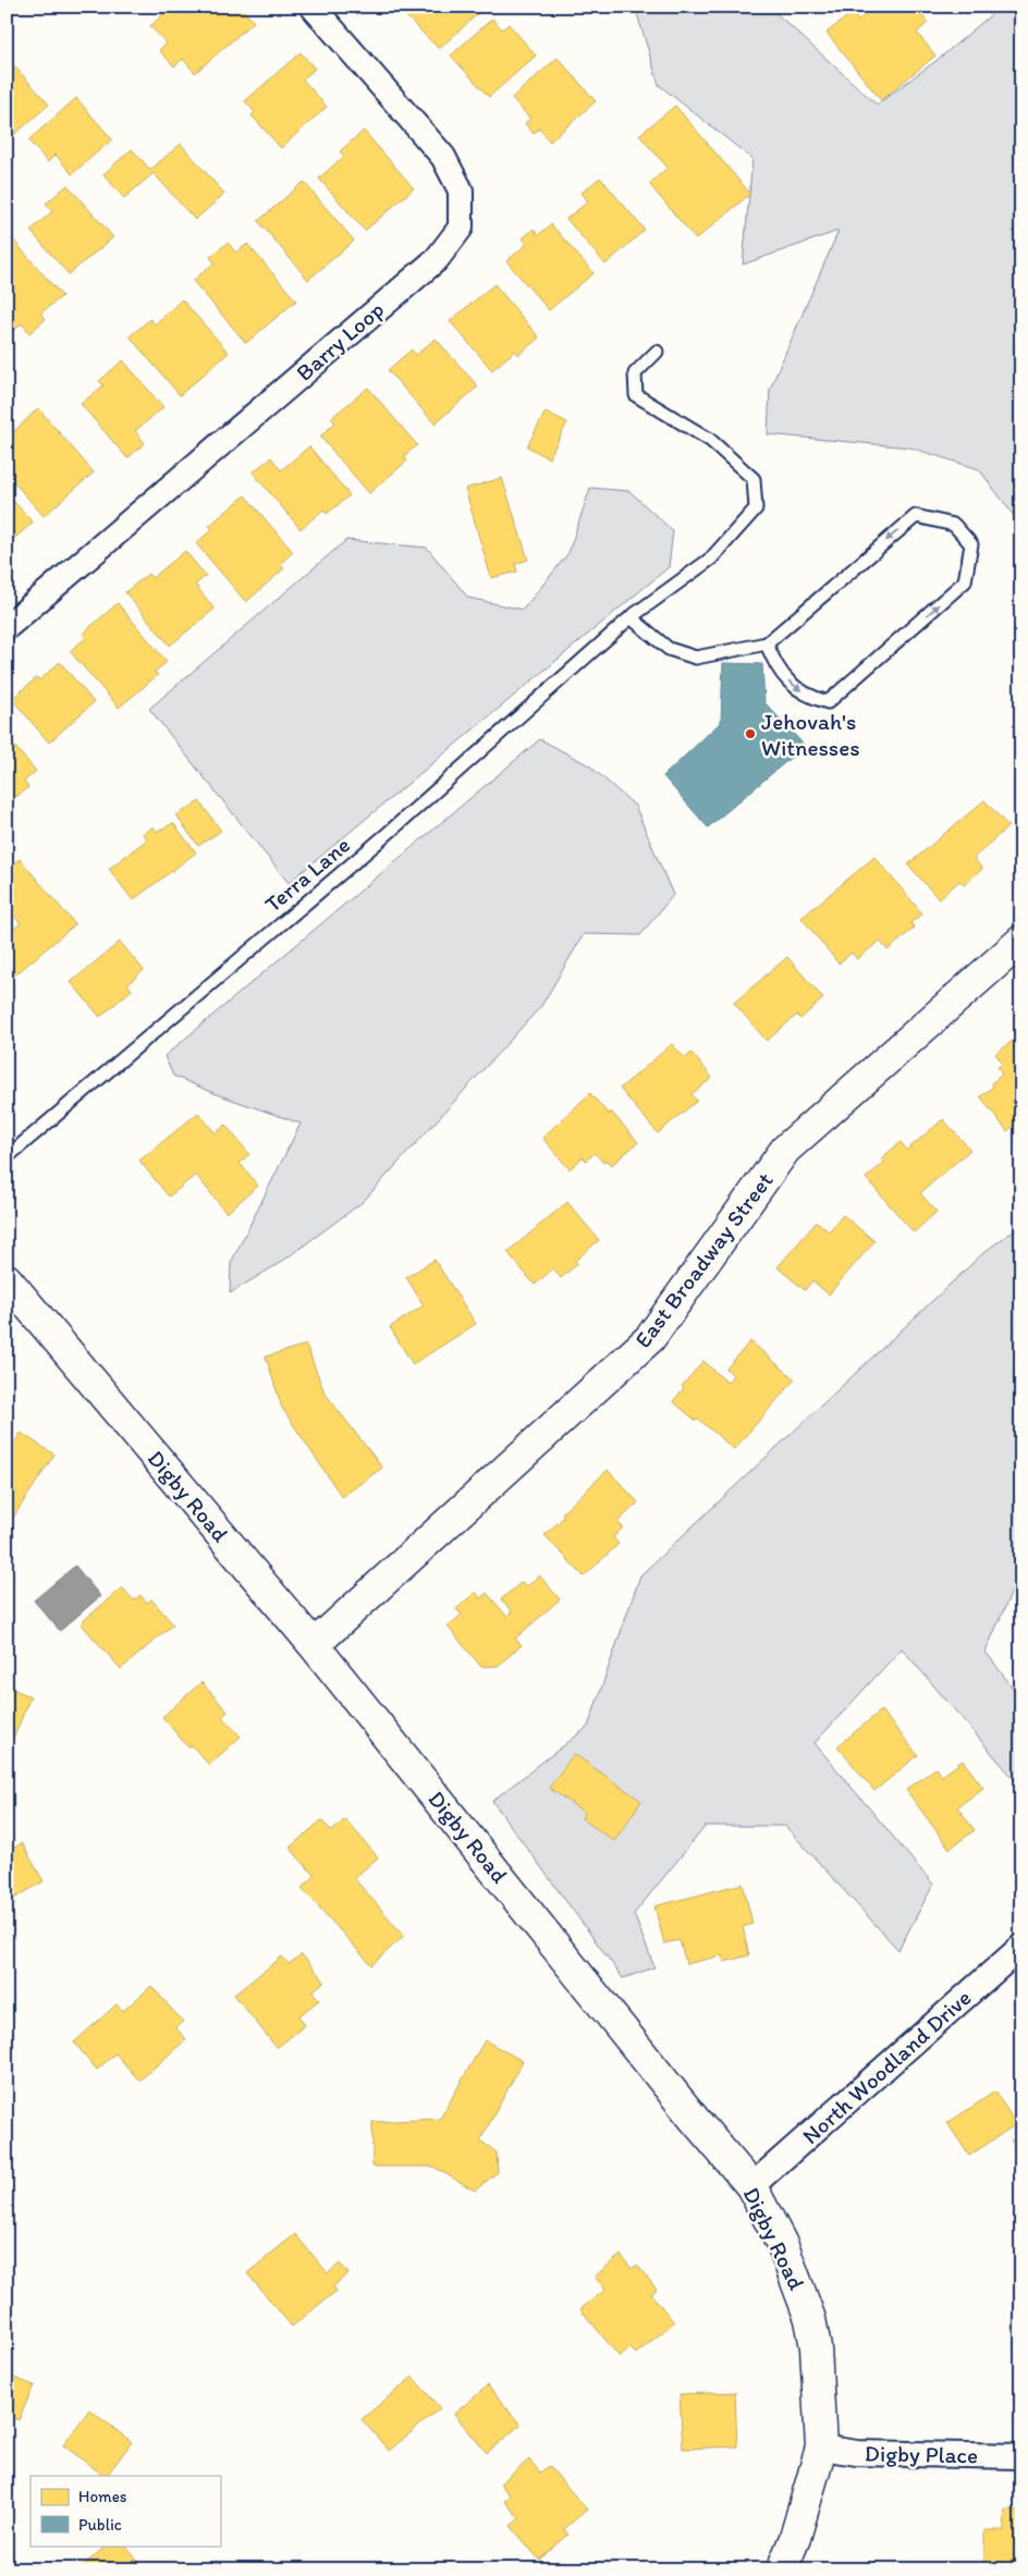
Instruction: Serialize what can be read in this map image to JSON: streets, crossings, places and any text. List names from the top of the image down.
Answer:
{
  "streets": {
    "street": [
      "Barry Loop",
      "East Broadway Street",
      "Digby Road",
      "North Woodland Drive",
      "Digby Place"
    ],
    "lane": ["Terra Lane"]
  },
  "crossings": [
    ["East Broadway Street", "Digby Road"],
    ["Digby Road", "North Woodland Drive"],
    ["Digby Road", "Digby Place"]
  ],
  "places": ["Jehovah's Witnesses"],
  "legend": ["Homes", "Public"]
}
